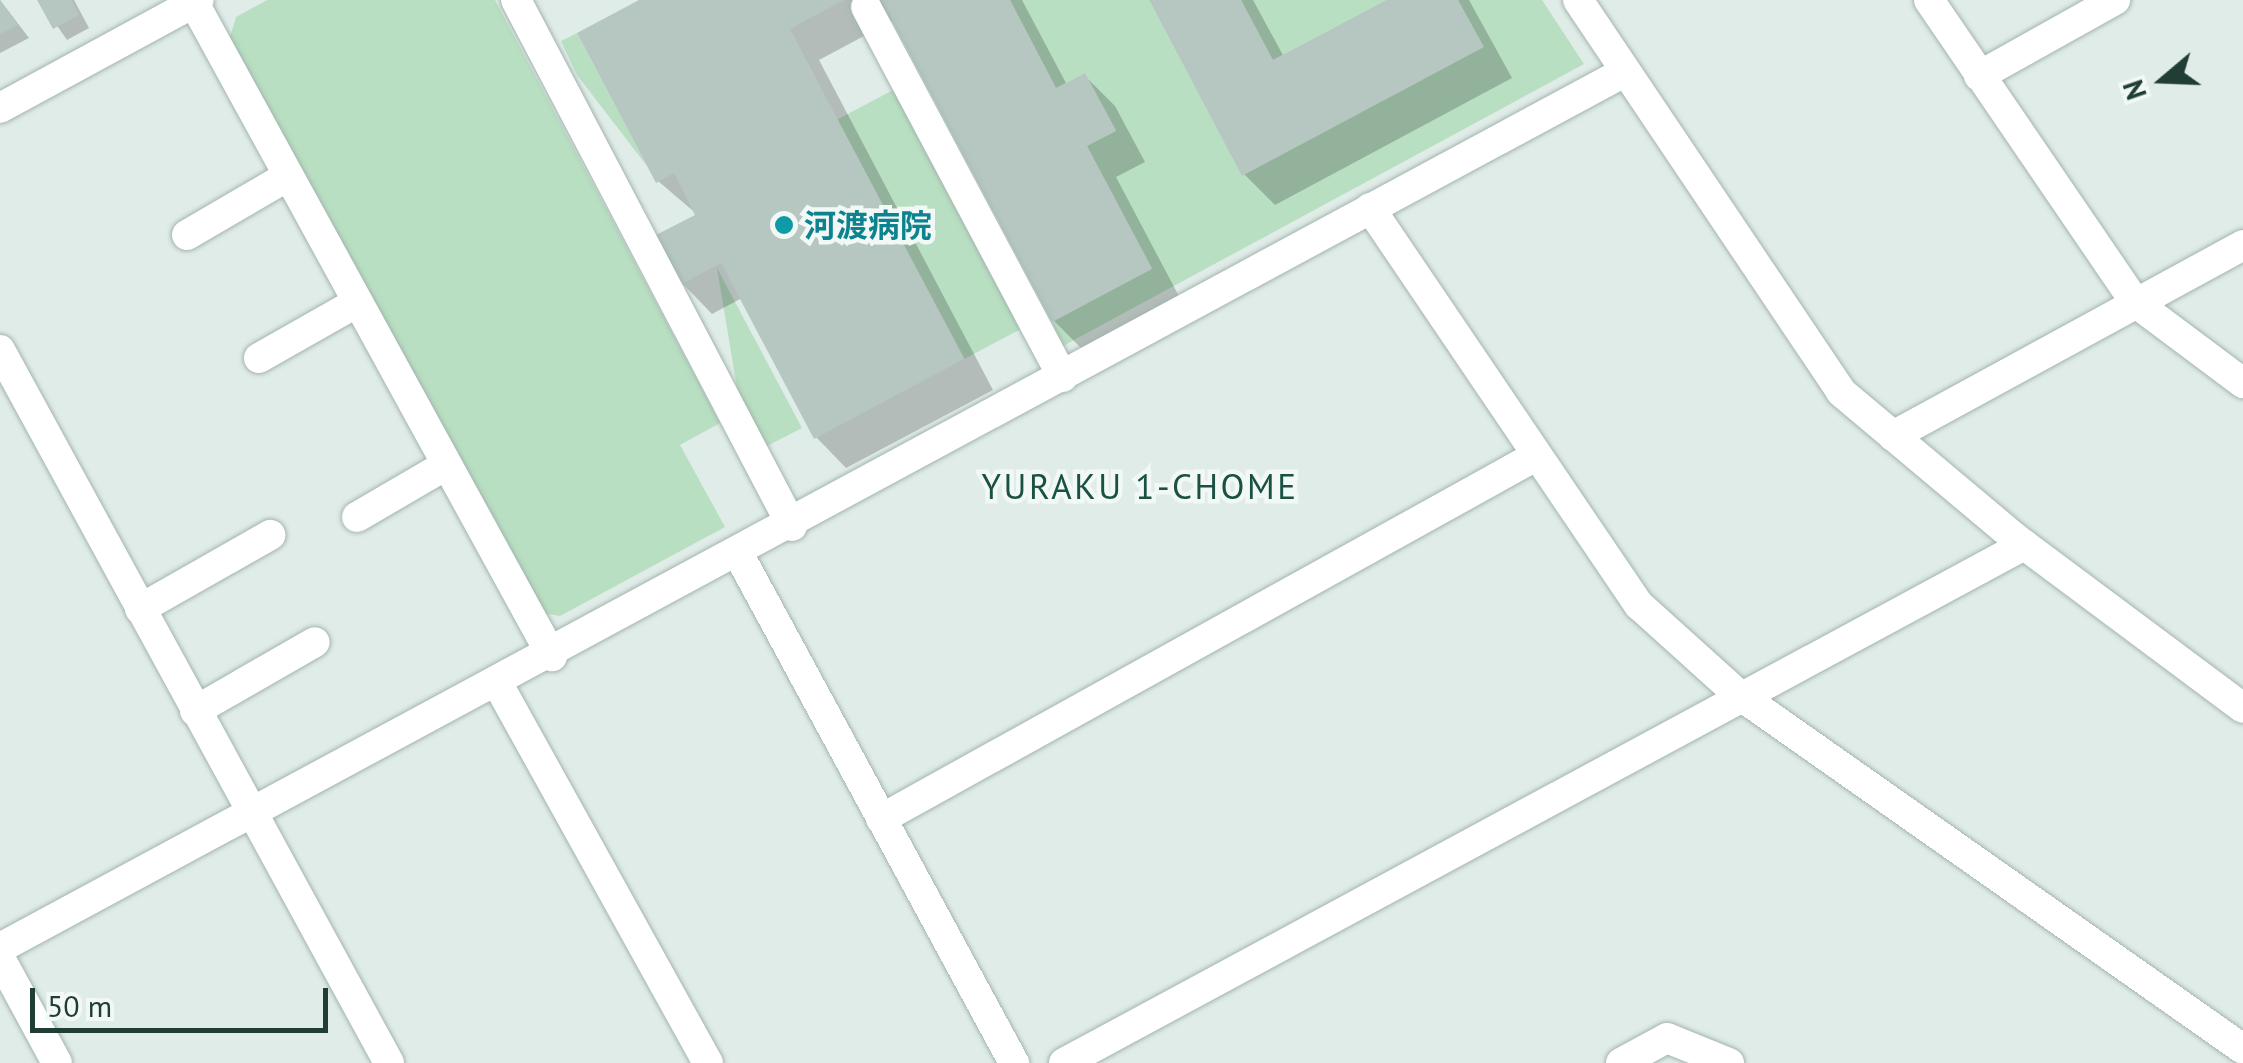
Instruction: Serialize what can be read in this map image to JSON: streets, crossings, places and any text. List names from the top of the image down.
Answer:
{
  "districts": ["YURAKU 1-CHOME"],
  "places": ["河渡病院"],
  "scale_bar": "50 m",
  "north": "left"
}
